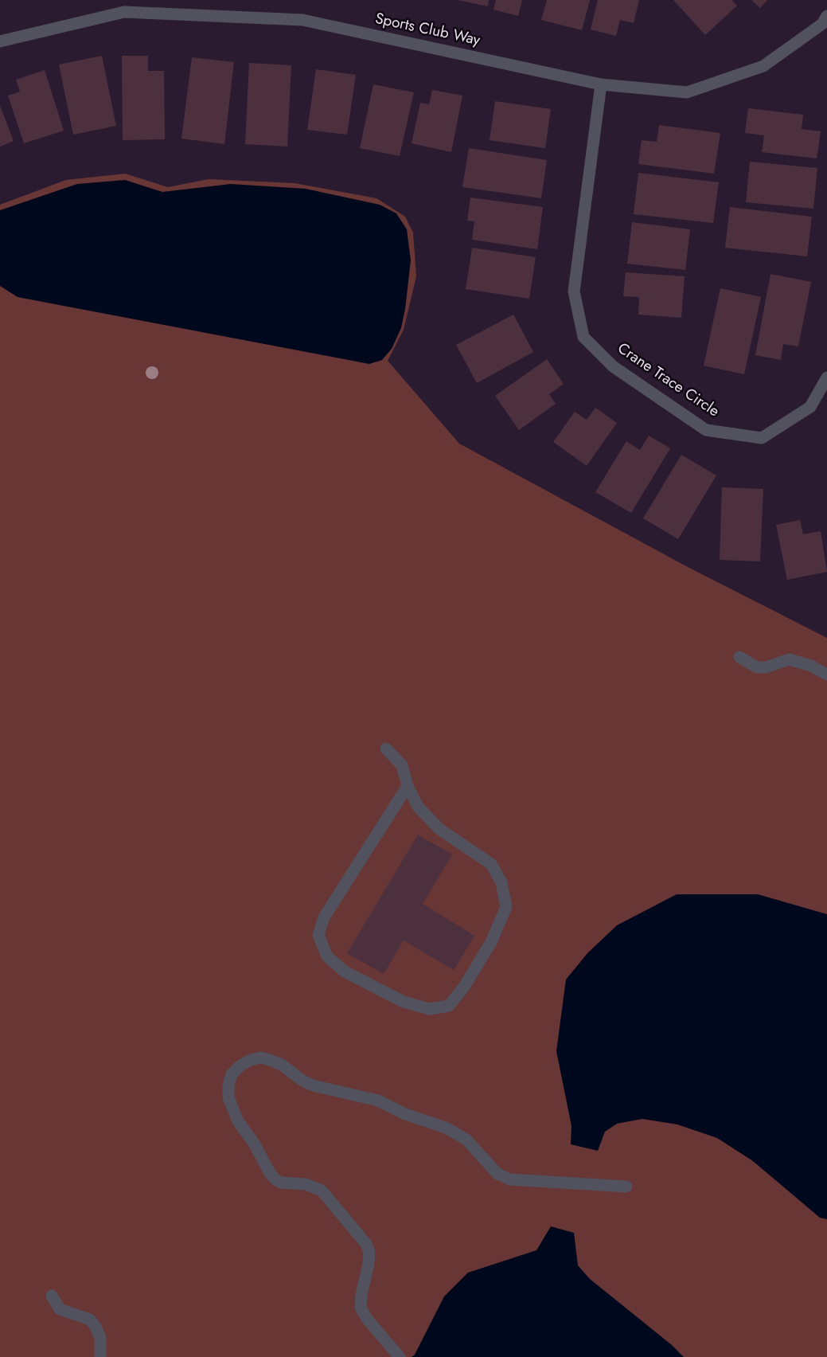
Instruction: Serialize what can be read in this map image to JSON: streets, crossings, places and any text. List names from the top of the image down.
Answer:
{
  "streets": {
    "street": ["Sports Club Way", "Crane Trace Circle"]
  },
  "crossings": [
    ["Sports Club Way", "Crane Trace Circle"]
  ]
}
